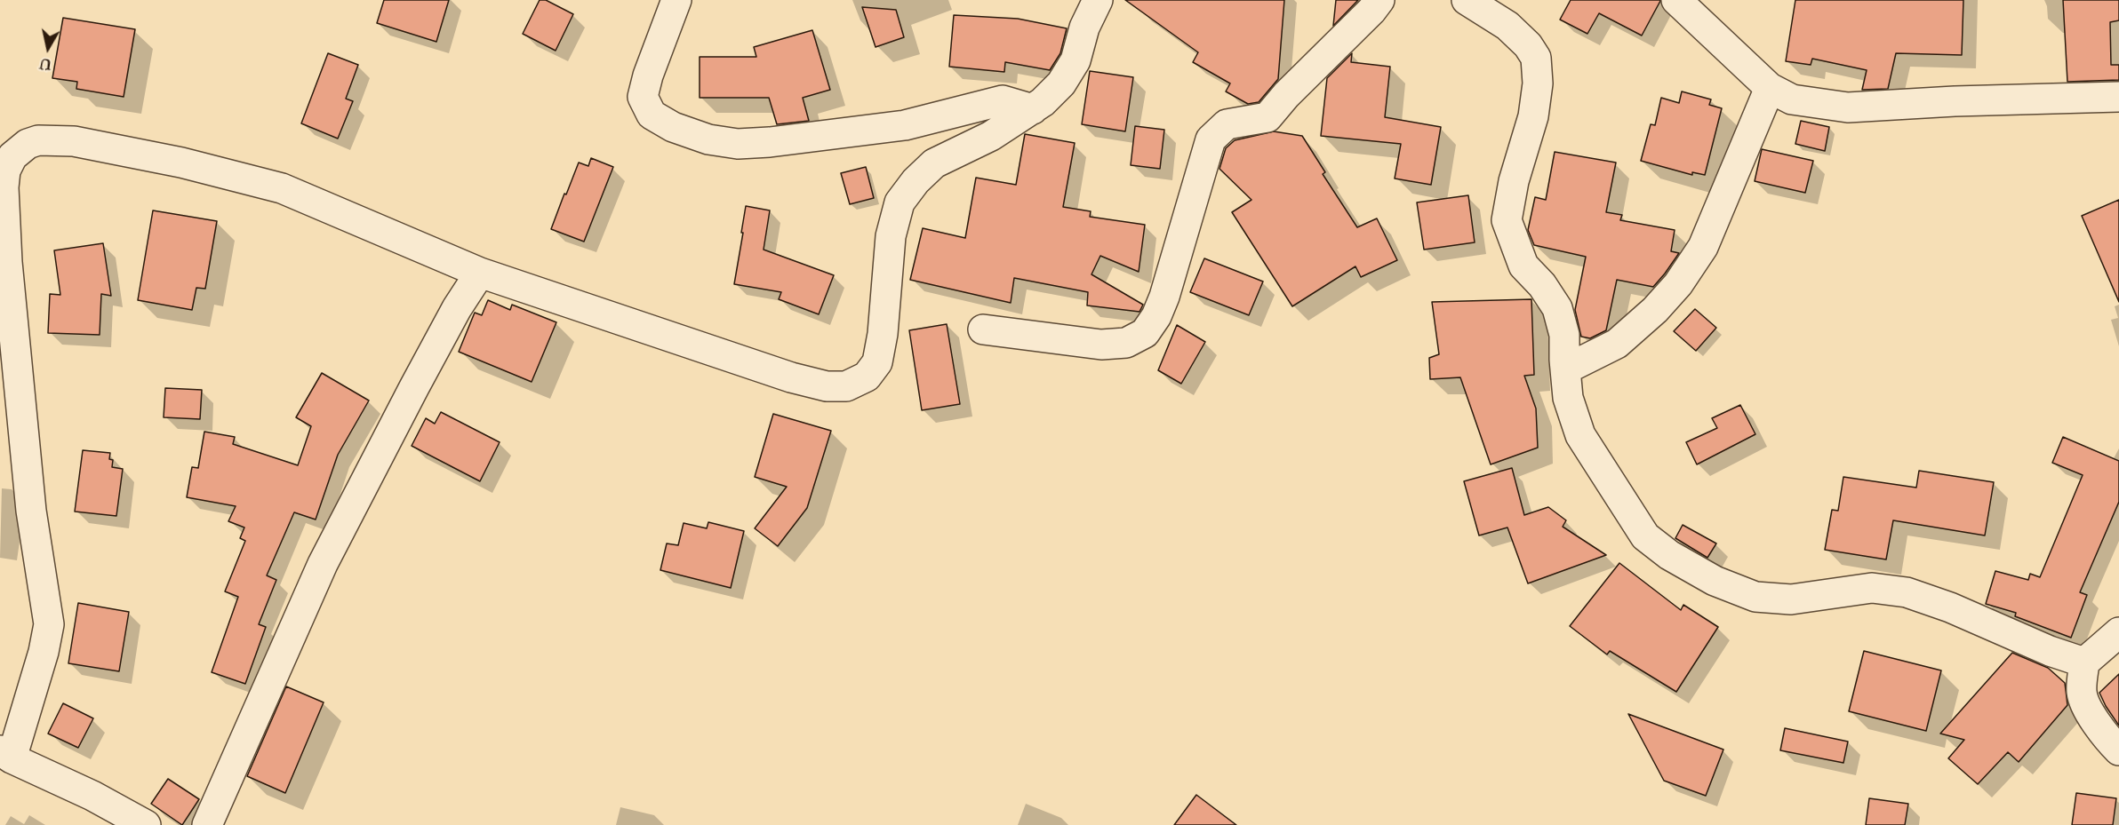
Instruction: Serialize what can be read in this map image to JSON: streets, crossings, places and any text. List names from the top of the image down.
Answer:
{
  "north": "bottom"
}
